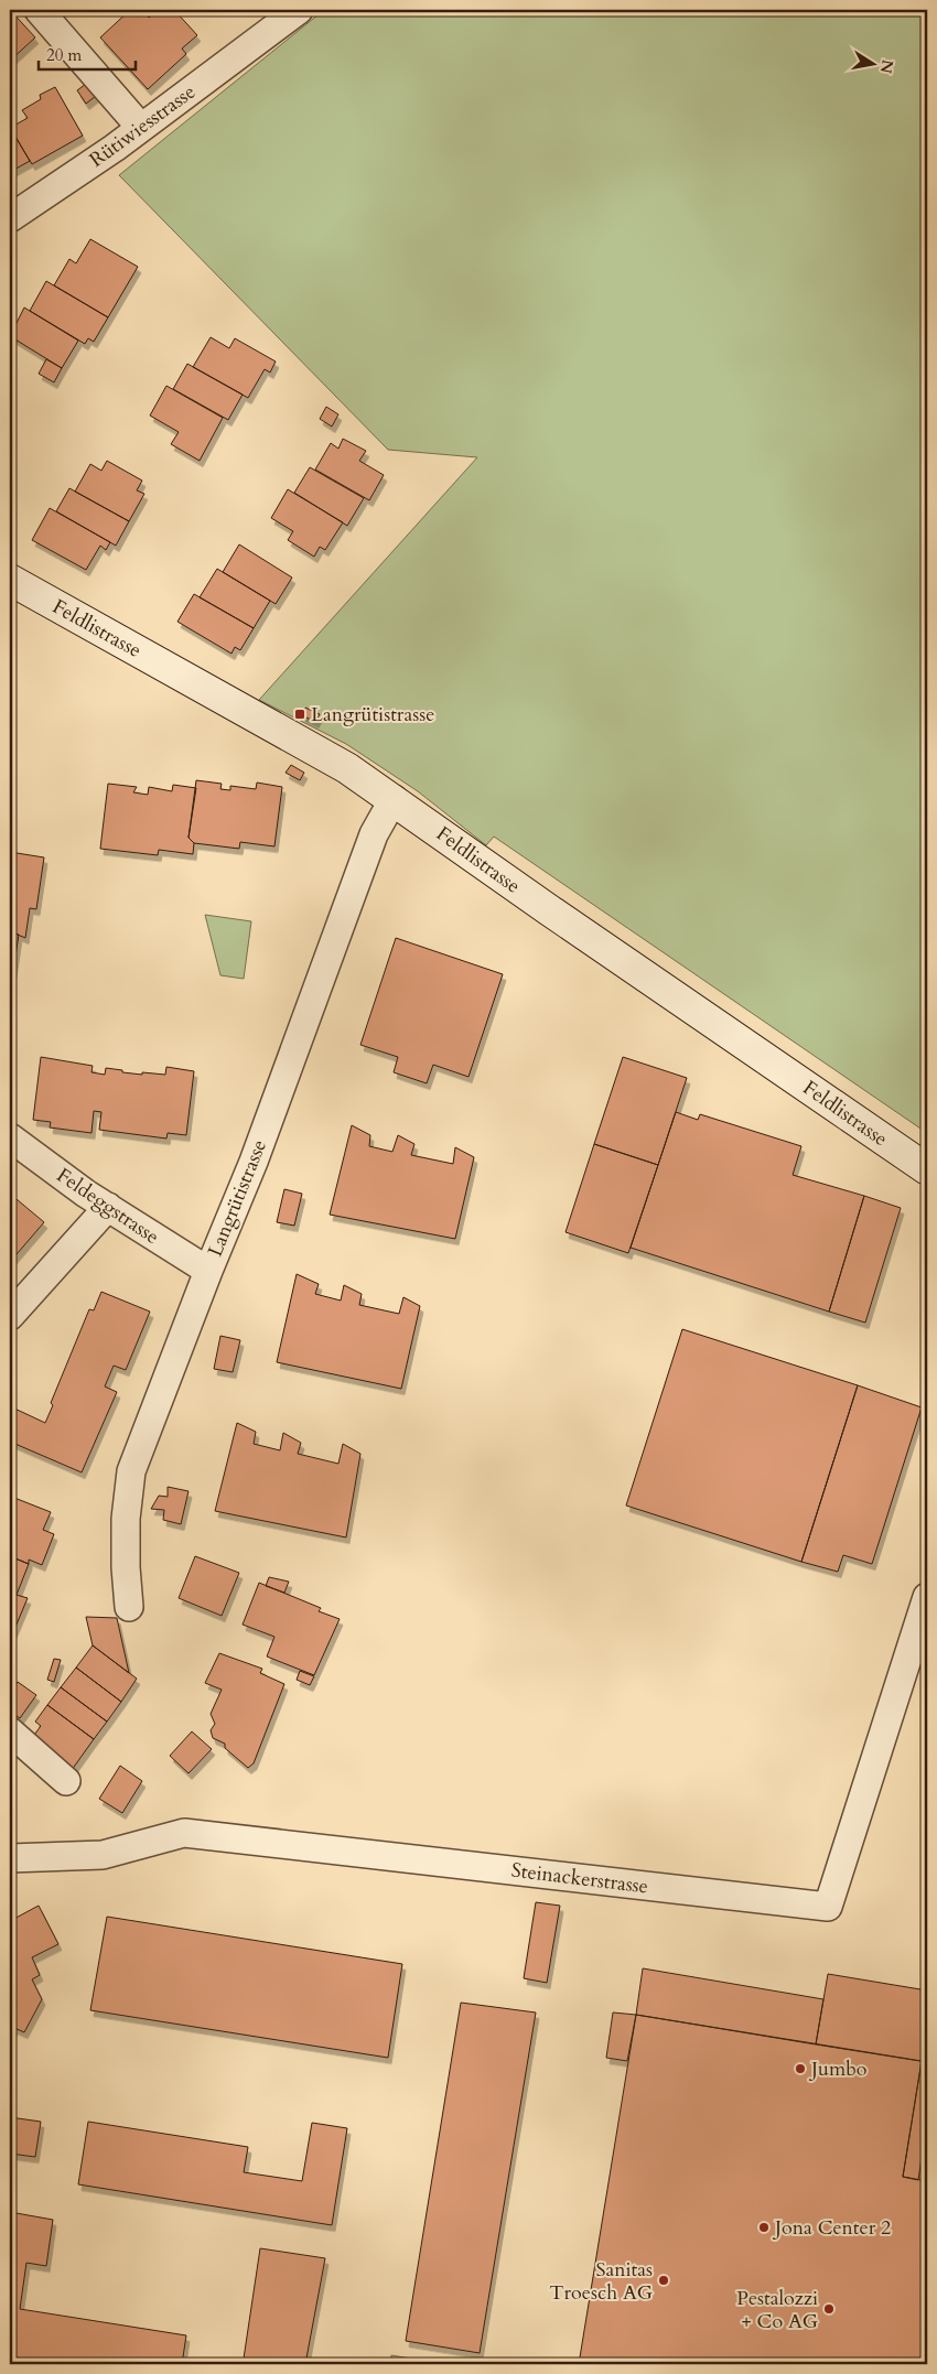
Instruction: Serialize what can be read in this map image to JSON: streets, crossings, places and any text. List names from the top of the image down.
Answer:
{
  "streets": {
    "street": [
      "Rütiwiesstrasse",
      "Feldlistrasse",
      "Langrütistrasse",
      "Feldeggstrasse",
      "Steinackerstrasse"
    ]
  },
  "crossings": [
    ["Feldlistrasse", "Langrütistrasse"],
    ["Langrütistrasse", "Feldeggstrasse"]
  ],
  "places": {
    "transit": ["Langrütistrasse"],
    "other": [
      "Jumbo",
      "Jona Center 2",
      "Sanitas Troesch AG",
      "Pestalozzi + Co AG"
    ]
  },
  "scale_bar": "20 m",
  "north": "right"
}
